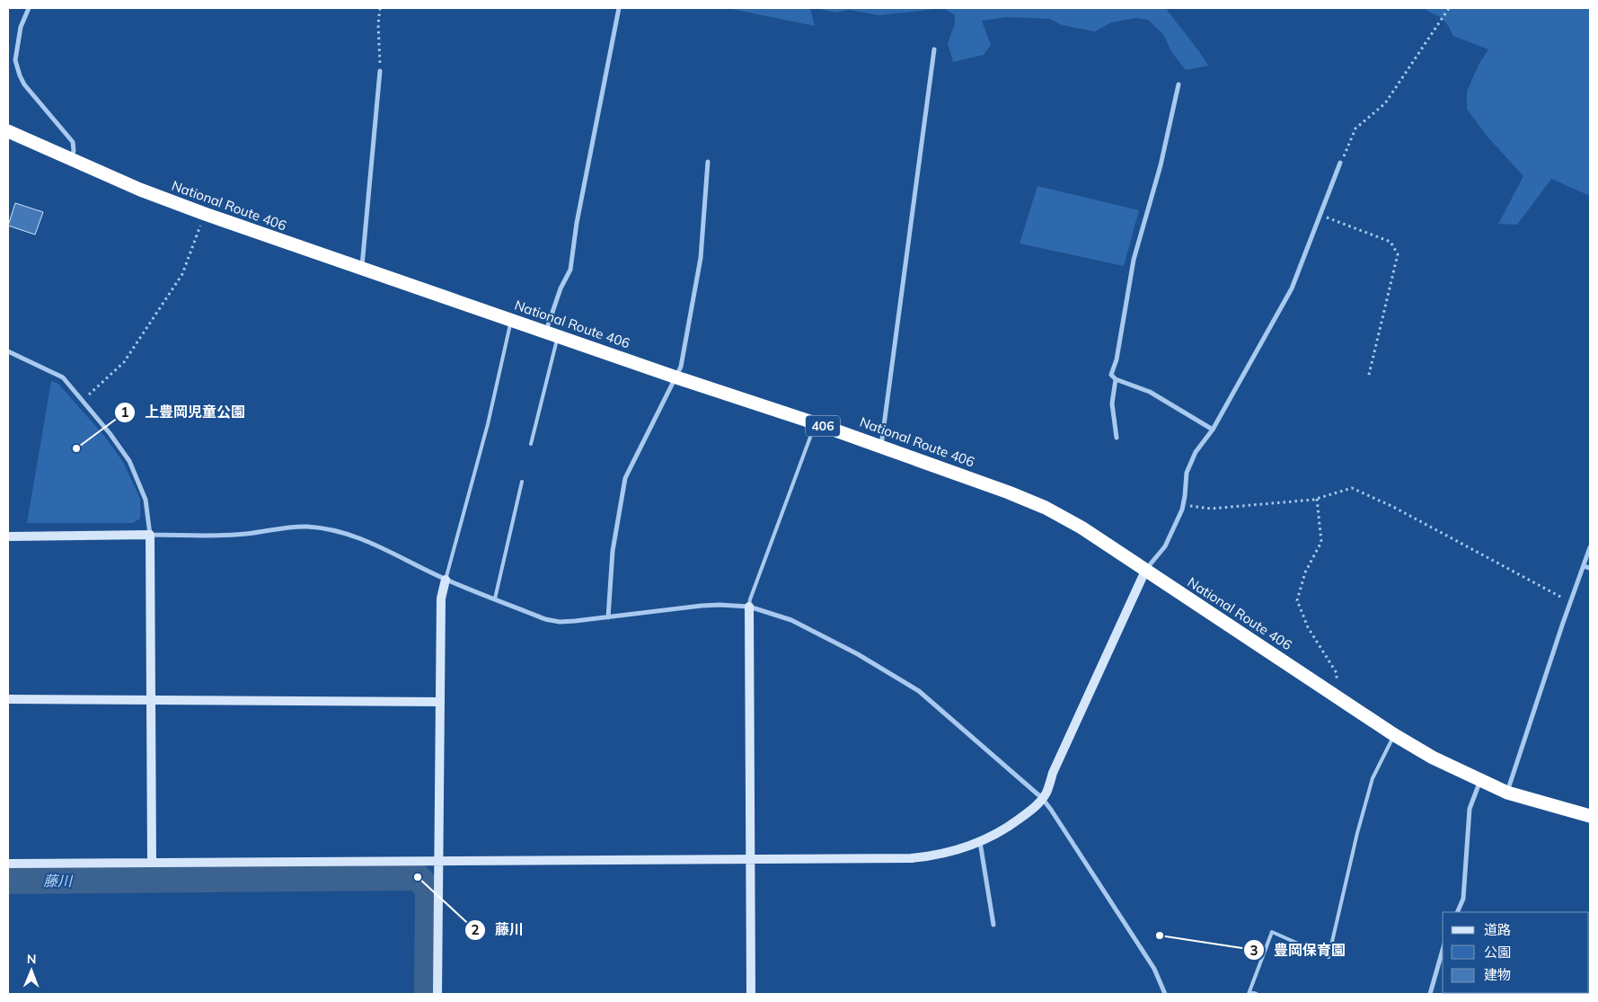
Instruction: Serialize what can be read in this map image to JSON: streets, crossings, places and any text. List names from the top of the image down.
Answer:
{
  "streets": {
    "highway": ["National Route 406", "406"]
  },
  "water": ["藤川"],
  "places": ["上豊岡児童公園", "藤川", "豊岡保育園"],
  "legend": ["道路", "公園", "建物"],
  "north": "top"
}
